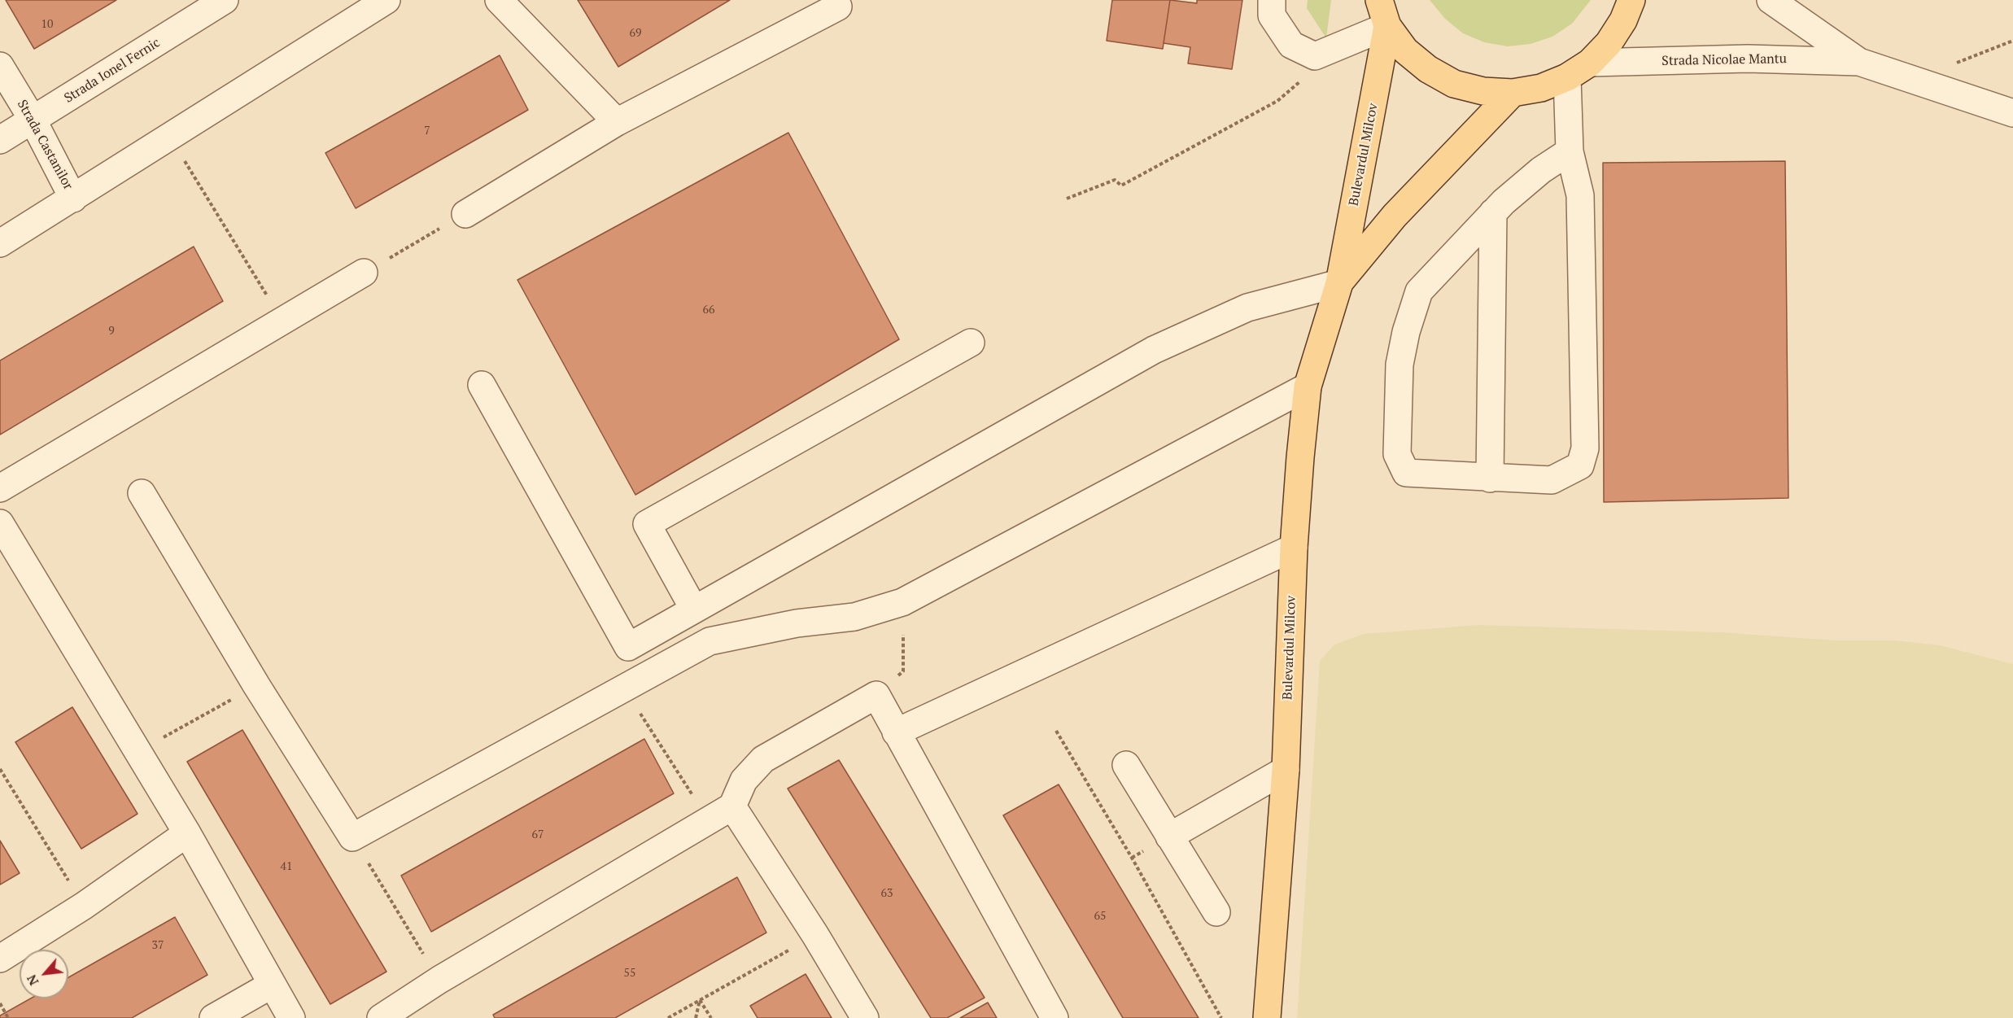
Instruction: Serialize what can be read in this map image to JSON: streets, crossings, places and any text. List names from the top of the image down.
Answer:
{
  "streets": {
    "main road": ["Bulevardul Milcov"],
    "street": ["Strada Nicolae Mantu", "Strada Ionel Fernic", "Strada Castanilor"]
  },
  "crossings": [
    ["Strada Ionel Fernic", "Strada Castanilor"]
  ],
  "house_numbers": [
    "10",
    "69",
    "7",
    "66",
    "9",
    "67",
    "41",
    "63",
    "65",
    "37",
    "55"
  ],
  "north": "bottom left"
}
